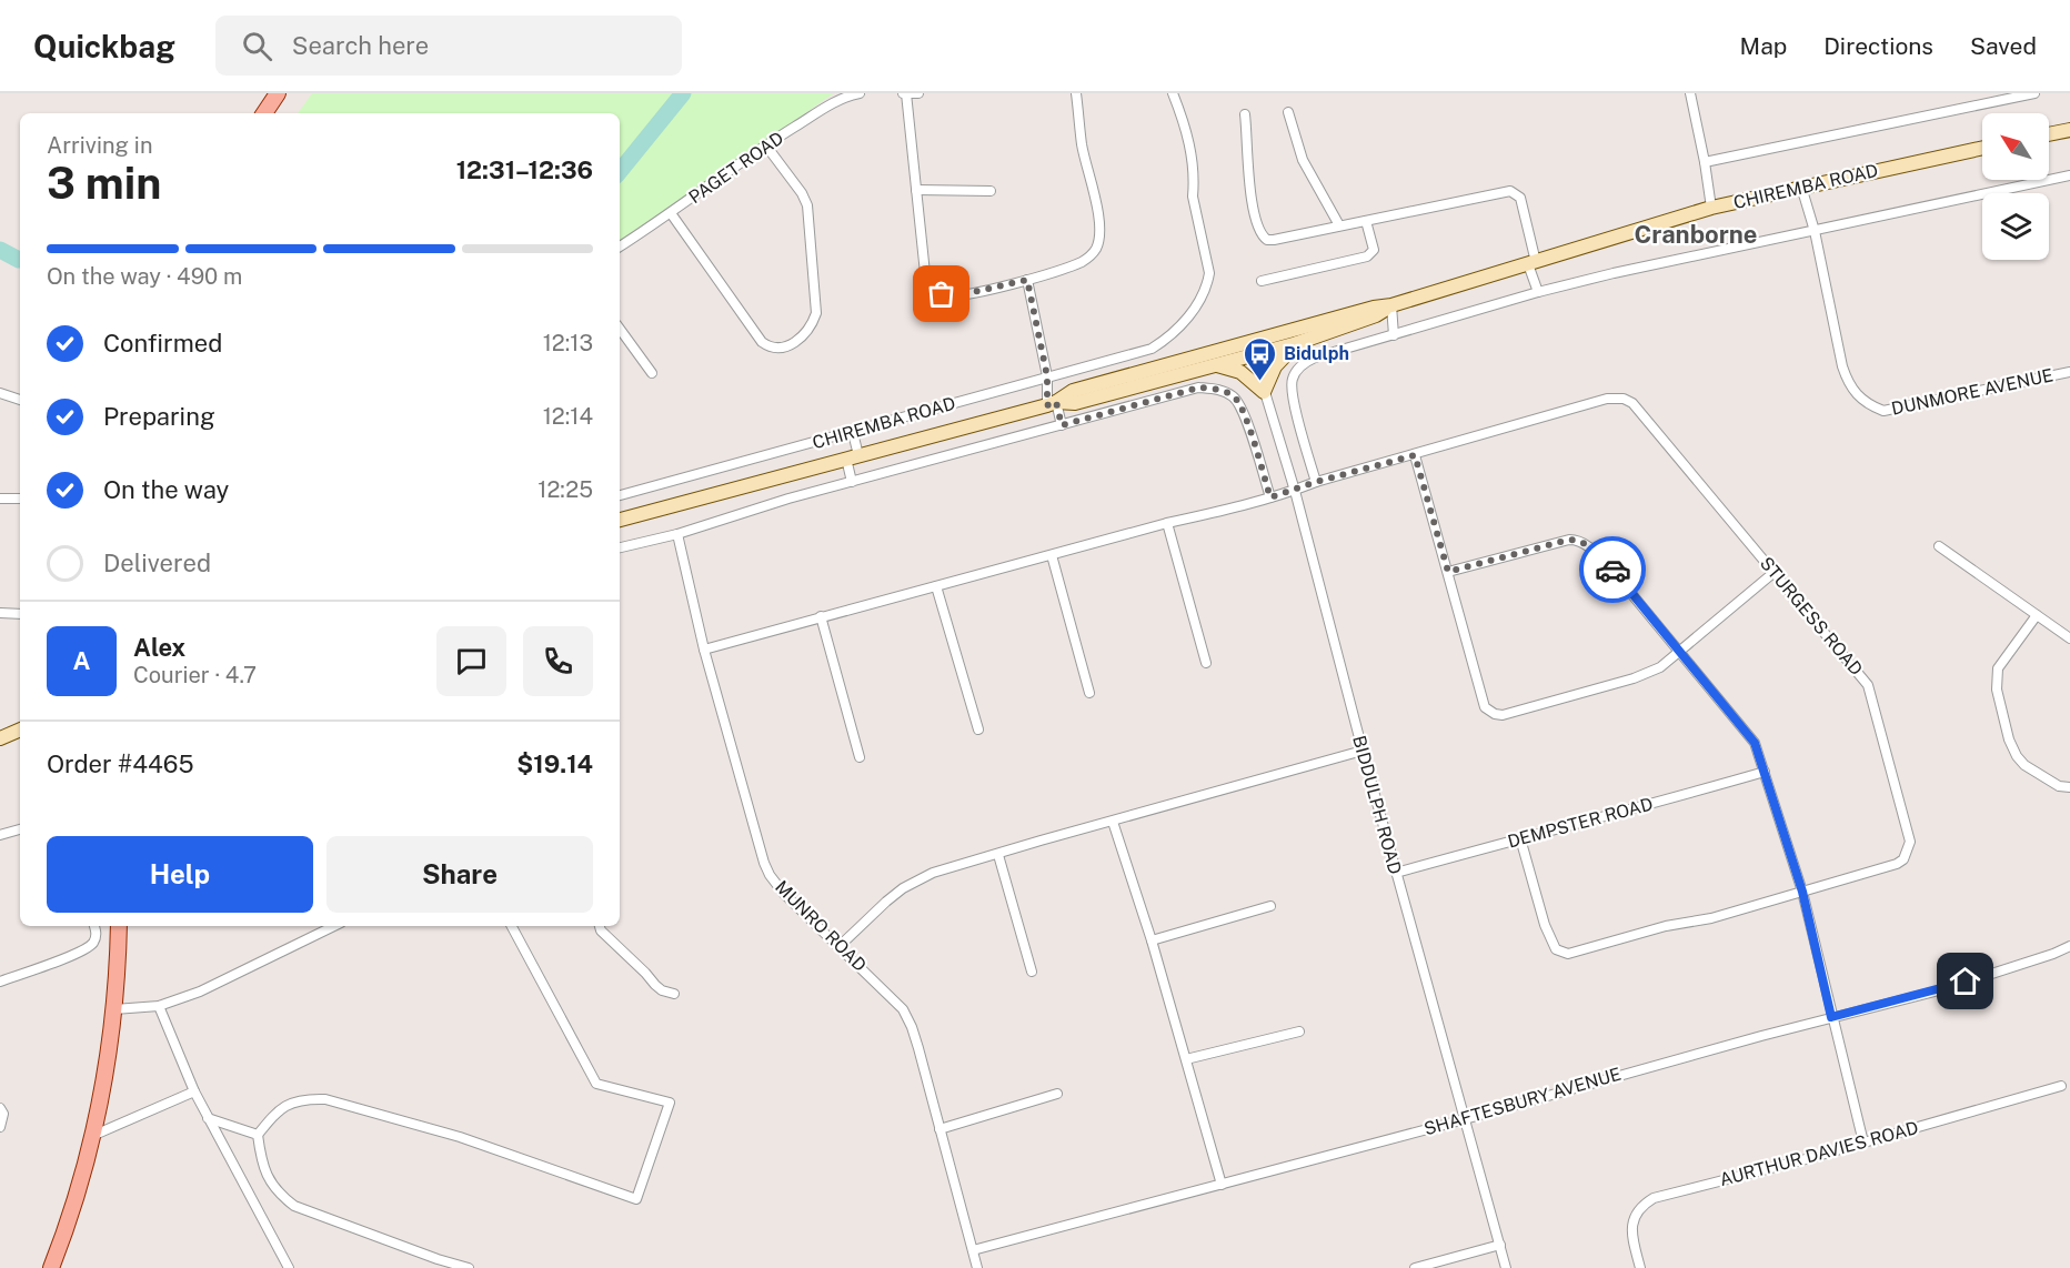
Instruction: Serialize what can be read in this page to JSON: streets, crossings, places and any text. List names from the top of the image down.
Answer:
{
  "streets": {
    "main road": ["CHIREMBA ROAD"],
    "street": [
      "PAGET ROAD",
      "DUNMORE AVENUE",
      "STURGESS ROAD",
      "BIDDULPH ROAD",
      "DEMPSTER ROAD",
      "MUNRO ROAD",
      "SHAFTESBURY AVENUE",
      "AURTHUR DAVIES ROAD"
    ]
  },
  "crossings": [
    ["CHIREMBA ROAD", "DUNMORE AVENUE"],
    ["CHIREMBA ROAD", "BIDDULPH ROAD"],
    ["STURGESS ROAD", "BIDDULPH ROAD"],
    ["STURGESS ROAD", "DEMPSTER ROAD"],
    ["STURGESS ROAD", "MUNRO ROAD"],
    ["BIDDULPH ROAD", "DEMPSTER ROAD"],
    ["BIDDULPH ROAD", "SHAFTESBURY AVENUE"],
    ["MUNRO ROAD", "SHAFTESBURY AVENUE"]
  ],
  "districts": ["Cranborne"],
  "places": {
    "bus stop": ["Bidulph"]
  },
  "north": "top left",
  "page": {
    "header": "Quickbag",
    "search": "Search here",
    "nav": ["Map", "Directions", "Saved"],
    "heading": ["3 min", "Arriving in", "12:31–12:36"],
    "panel": [
      "Alex",
      "Courier · 4.7",
      "Order #4465",
      "$19.14"
    ],
    "bar": "On the way · 490 m",
    "list": [
      ["Confirmed", "12:13"],
      ["Preparing", "12:14"],
      ["On the way", "12:25"],
      "Delivered"
    ],
    "round": "A",
    "buttons": ["Help", "Share"]
  }
}
